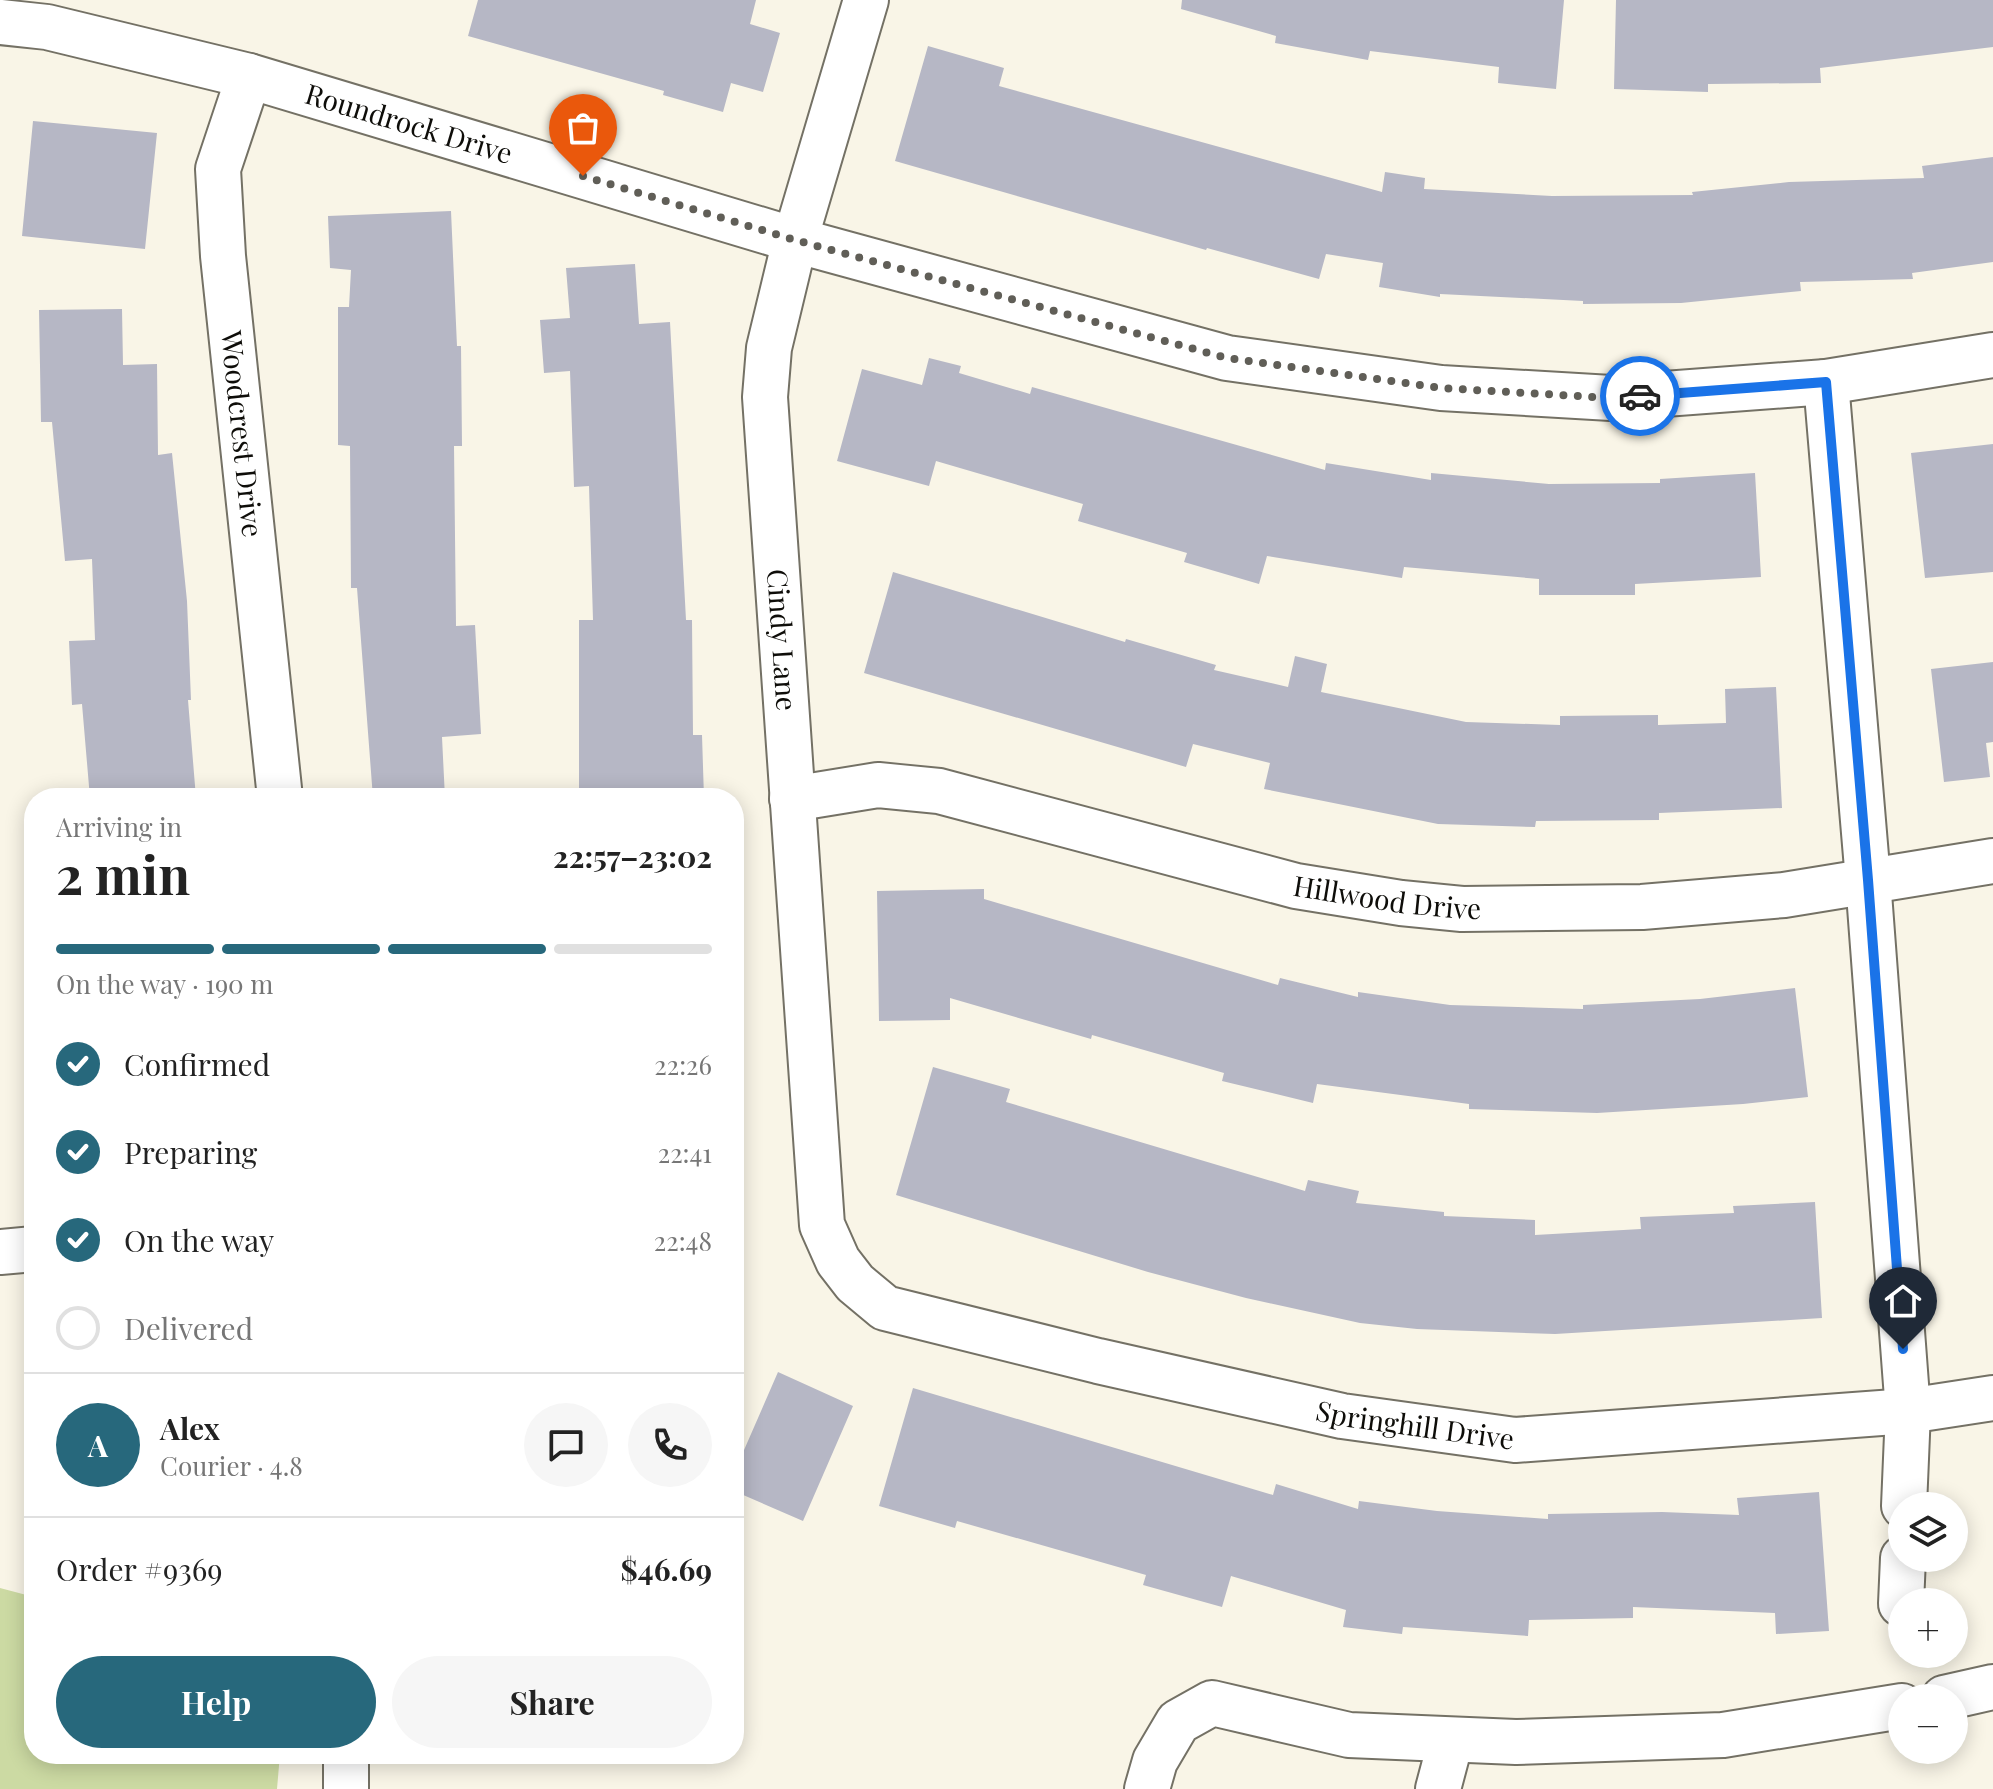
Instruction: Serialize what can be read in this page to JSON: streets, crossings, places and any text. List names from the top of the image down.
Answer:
{
  "streets": {
    "street": [
      "Roundrock Drive",
      "Woodcrest Drive",
      "Cindy Lane",
      "Hillwood Drive",
      "Springhill Drive"
    ]
  },
  "crossings": [
    ["Roundrock Drive", "Woodcrest Drive"],
    ["Roundrock Drive", "Cindy Lane"],
    ["Cindy Lane", "Hillwood Drive"],
    ["Cindy Lane", "Springhill Drive"]
  ],
  "page": {
    "heading": ["2 min", "Arriving in", "22:57–23:02"],
    "panel": [
      "Alex",
      "Courier · 4.8",
      "Order #9369",
      "$46.69"
    ],
    "bar": "On the way · 190 m",
    "list": [
      ["Confirmed", "22:26"],
      ["Preparing", "22:41"],
      ["On the way", "22:48"],
      "Delivered"
    ],
    "round": "A",
    "map_buttons": ["+", "−"],
    "buttons": ["Help", "Share"]
  }
}
